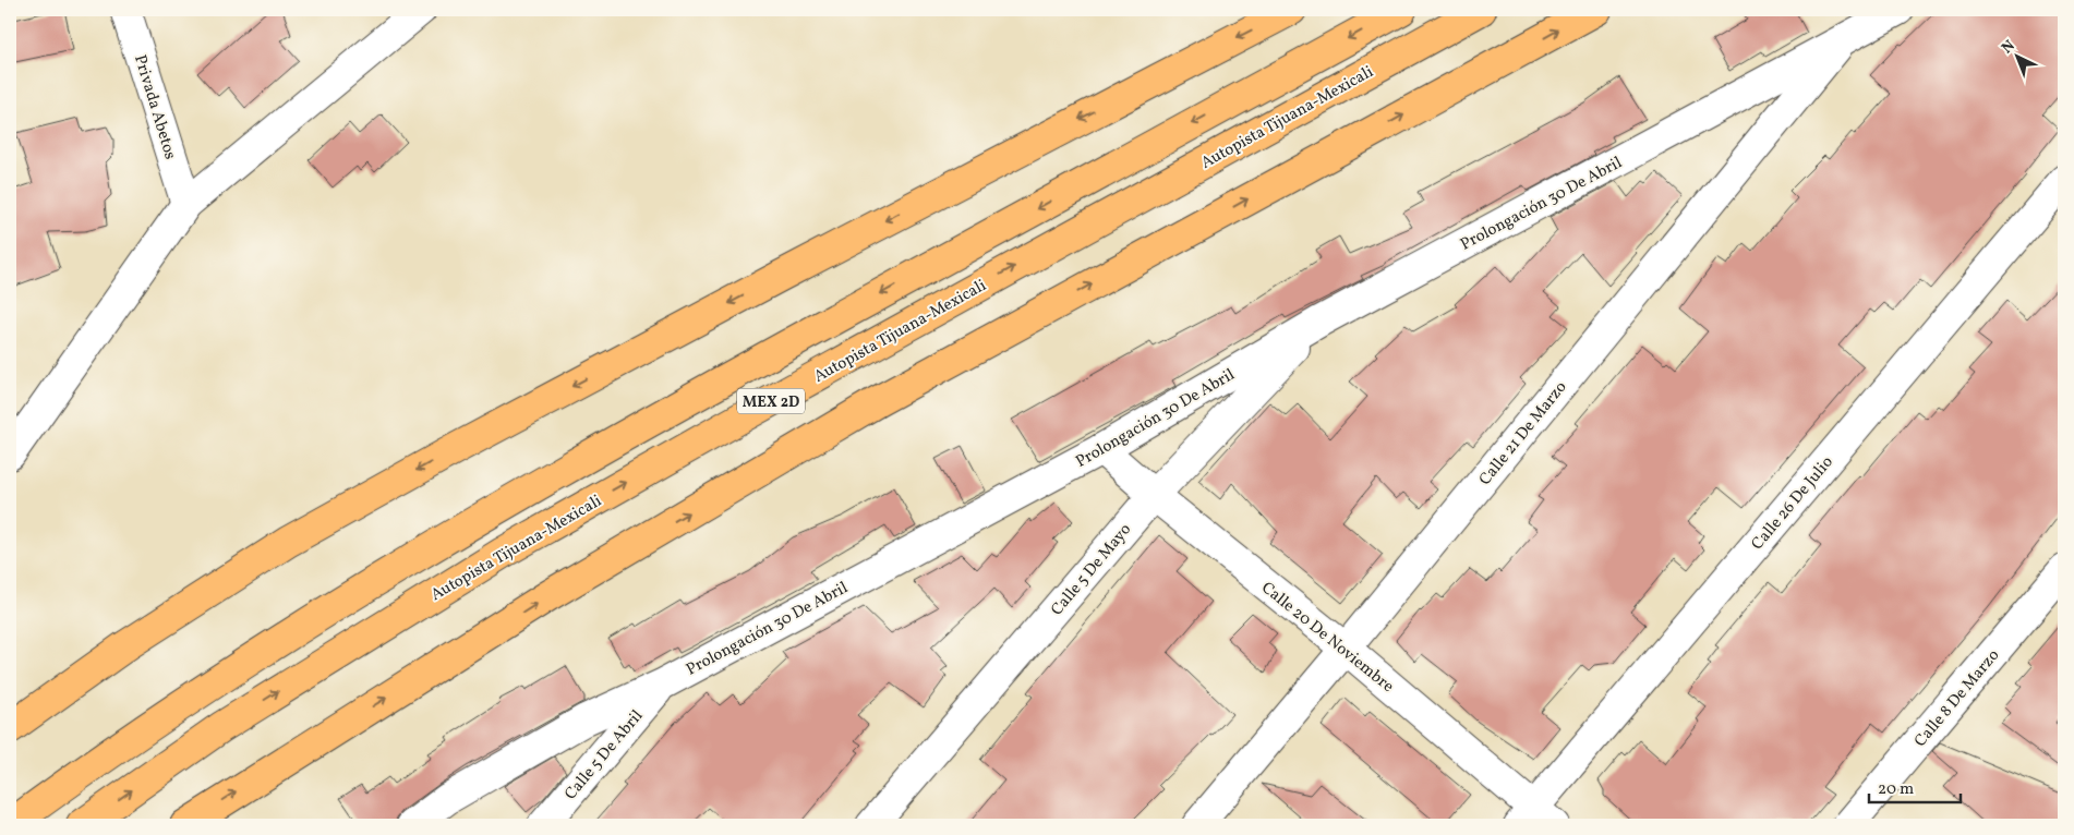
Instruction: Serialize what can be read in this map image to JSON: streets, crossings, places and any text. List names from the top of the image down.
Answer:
{
  "streets": {
    "highway": ["Autopista Tijuana-Mexicali", "MEX 2D"],
    "street": [
      "Privada Abetos",
      "Prolongación 30 De Abril",
      "Calle 21 De Marzo",
      "Calle 26 De Julio",
      "Calle 5 De Mayo",
      "Calle 20 De Noviembre",
      "Calle 8 De Marzo",
      "Calle 5 De Abril"
    ]
  },
  "crossings": [
    ["Prolongación 30 De Abril", "Calle 21 De Marzo"],
    ["Prolongación 30 De Abril", "Calle 5 De Mayo"],
    ["Prolongación 30 De Abril", "Calle 20 De Noviembre"],
    ["Prolongación 30 De Abril", "Calle 5 De Abril"],
    ["Calle 21 De Marzo", "Calle 20 De Noviembre"],
    ["Calle 26 De Julio", "Calle 20 De Noviembre"],
    ["Calle 5 De Mayo", "Calle 20 De Noviembre"]
  ],
  "scale_bar": "20 m",
  "north": "top left"
}
